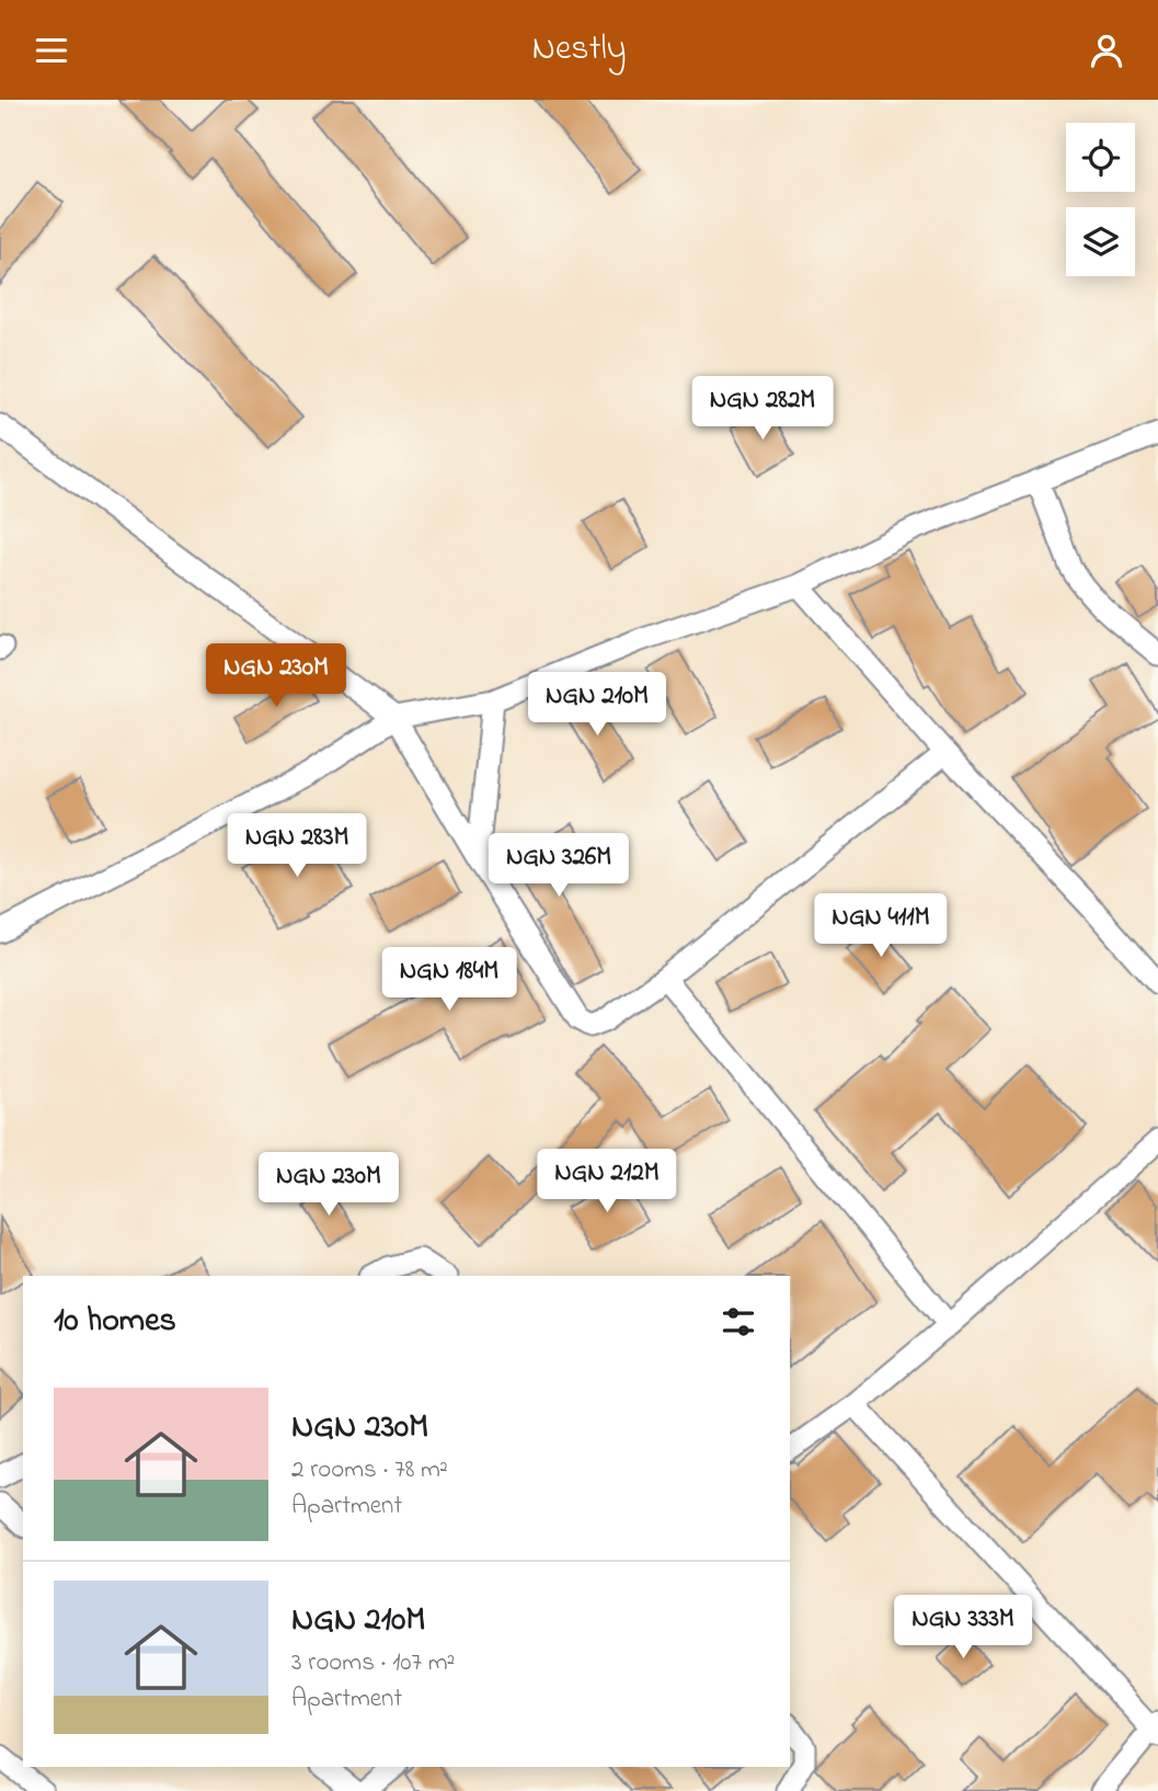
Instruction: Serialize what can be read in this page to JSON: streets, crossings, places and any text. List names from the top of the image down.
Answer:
{
  "page": {
    "header": "Nestly",
    "price": [
      "NGN 282M",
      "NGN 230M",
      "NGN 210M",
      "NGN 283M",
      "NGN 326M",
      "NGN 411M",
      "NGN 184M",
      "NGN 212M",
      "NGN 230M",
      "NGN 333M"
    ],
    "heading": "10 homes",
    "list": [
      {
        "name": "NGN 230M",
        "note": "2 rooms · 78 m² · Apartment"
      },
      {
        "name": "NGN 210M",
        "note": "3 rooms · 107 m² · Apartment"
      }
    ]
  }
}
